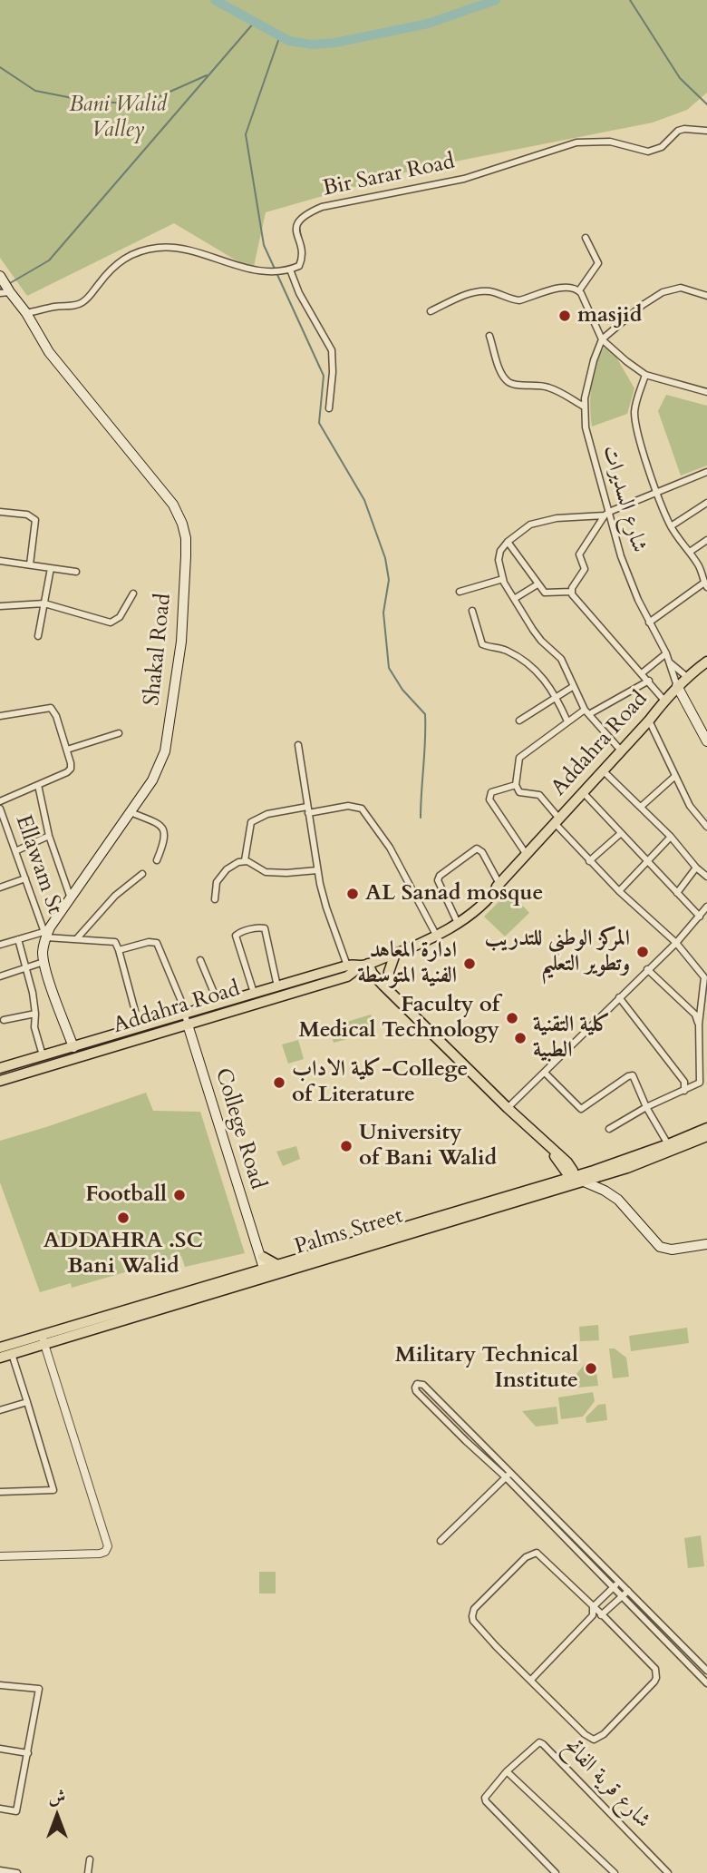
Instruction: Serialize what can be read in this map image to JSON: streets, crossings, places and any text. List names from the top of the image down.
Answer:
{
  "streets": {
    "main road": [
      "Shakal Road",
      "Addahra Road",
      "College Road",
      "Palms Street"
    ],
    "street": [
      "Bir Sarar Road",
      "شارع السديرات",
      "Ellawam St",
      "شارع قرية الفاتح"
    ]
  },
  "crossings": [
    ["شارع السديرات", "Addahra Road"],
    ["Shakal Road", "Addahra Road"],
    ["Shakal Road", "Ellawam St"],
    ["Addahra Road", "College Road"],
    ["College Road", "Palms Street"]
  ],
  "parks": ["Bani Walid Valley"],
  "places": [
    "masjid",
    "AL Sanad mosque",
    "المركز الوطني للتدريب وتطوير التعليم",
    "ادارة المعاهد الفنية المتوسطة",
    "Faculty of Medical Technology",
    "كلية التقنية الطبية",
    "كلية الاداب-College of Literature",
    "University of Bani Walid",
    "Football",
    "ADDAHRA .SC Bani Walid",
    "Military Technical Institute"
  ],
  "north": "top"
}
